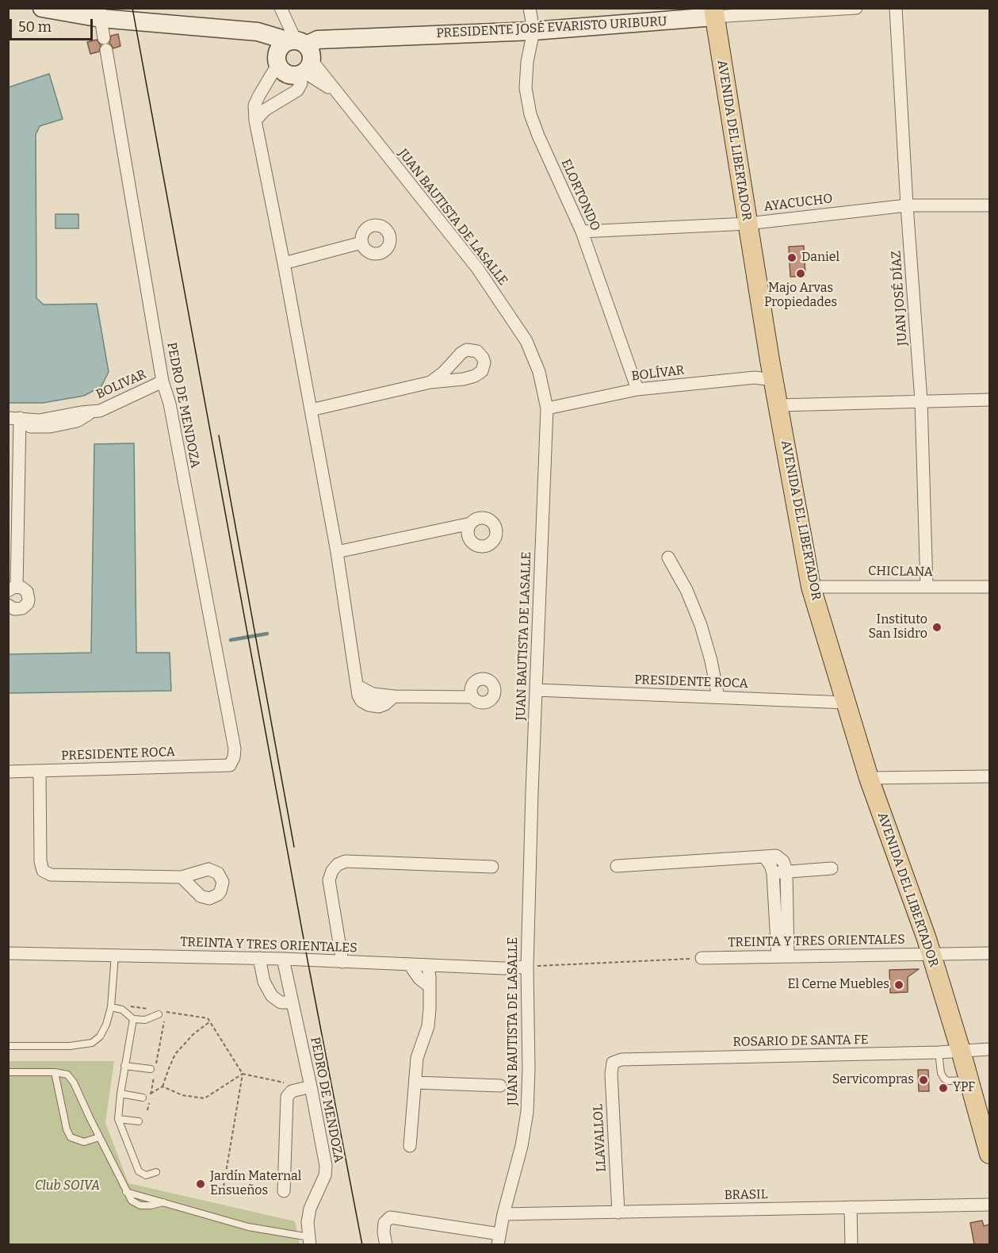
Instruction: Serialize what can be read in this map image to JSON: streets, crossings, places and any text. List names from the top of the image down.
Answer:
{
  "streets": {
    "main road": ["AVENIDA DEL LIBERTADOR"],
    "street": [
      "PRESIDENTE JOSÉ EVARISTO URIBURU",
      "ELORTONDO",
      "AYACUCHO",
      "JUAN BAUTISTA DE LASALLE",
      "JUAN JOSÉ DÍAZ",
      "BOLÍVAR",
      "BOLIVAR",
      "PEDRO DE MENDOZA",
      "CHICLANA",
      "PRESIDENTE ROCA",
      "TREINTA Y TRES ORIENTALES",
      "ROSARIO DE SANTA FE",
      "LLAVALLOL",
      "BRASIL"
    ]
  },
  "crossings": [
    ["PRESIDENTE JOSÉ EVARISTO URIBURU", "AVENIDA DEL LIBERTADOR"],
    ["PRESIDENTE JOSÉ EVARISTO URIBURU", "ELORTONDO"],
    ["PRESIDENTE JOSÉ EVARISTO URIBURU", "JUAN BAUTISTA DE LASALLE"],
    ["AVENIDA DEL LIBERTADOR", "AYACUCHO"],
    ["AVENIDA DEL LIBERTADOR", "BOLÍVAR"],
    ["AVENIDA DEL LIBERTADOR", "CHICLANA"],
    ["AVENIDA DEL LIBERTADOR", "PRESIDENTE ROCA"],
    ["AVENIDA DEL LIBERTADOR", "TREINTA Y TRES ORIENTALES"],
    ["AVENIDA DEL LIBERTADOR", "ROSARIO DE SANTA FE"],
    ["ELORTONDO", "AYACUCHO"],
    ["ELORTONDO", "BOLÍVAR"],
    ["AYACUCHO", "JUAN JOSÉ DÍAZ"],
    ["JUAN BAUTISTA DE LASALLE", "BOLÍVAR"],
    ["JUAN BAUTISTA DE LASALLE", "PRESIDENTE ROCA"],
    ["JUAN BAUTISTA DE LASALLE", "TREINTA Y TRES ORIENTALES"],
    ["JUAN BAUTISTA DE LASALLE", "BRASIL"],
    ["JUAN JOSÉ DÍAZ", "CHICLANA"],
    ["BOLIVAR", "PEDRO DE MENDOZA"],
    ["PEDRO DE MENDOZA", "PRESIDENTE ROCA"],
    ["PEDRO DE MENDOZA", "TREINTA Y TRES ORIENTALES"],
    ["ROSARIO DE SANTA FE", "LLAVALLOL"],
    ["LLAVALLOL", "BRASIL"]
  ],
  "parks": ["Club SOIVA"],
  "places": [
    "Daniel",
    "Majo Arvas Propiedades",
    "Instituto San Isidro",
    "El Cerne Muebles",
    "Servicompras",
    "YPF",
    "Jardín Maternal Ensueños"
  ],
  "scale_bar": "50 m"
}
